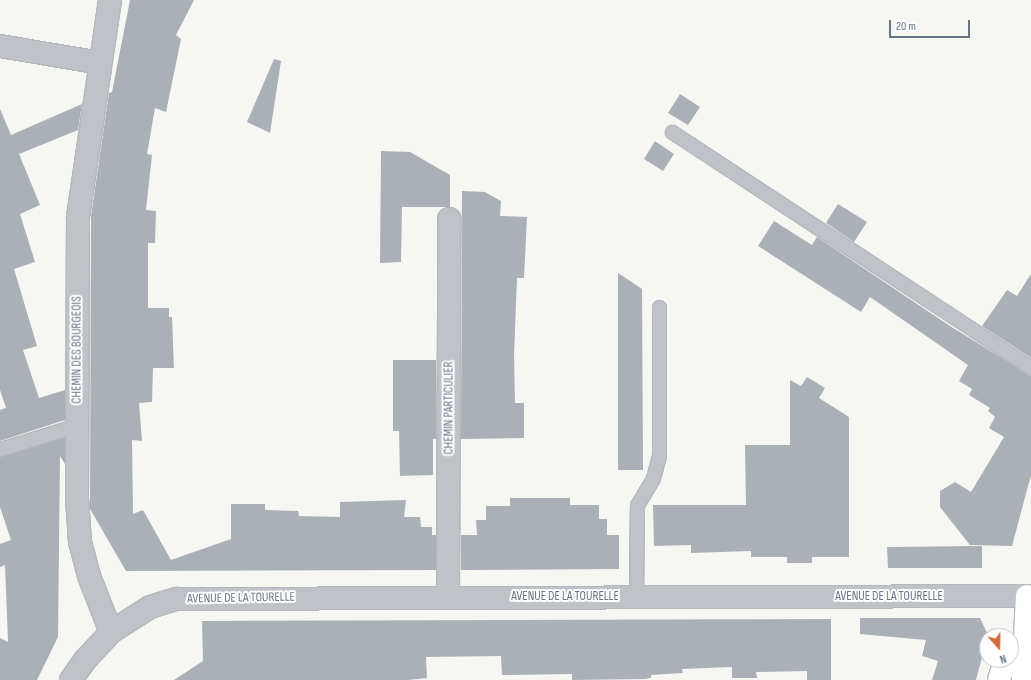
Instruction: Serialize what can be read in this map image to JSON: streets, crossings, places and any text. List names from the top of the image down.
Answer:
{
  "streets": {
    "street": ["CHEMIN DES BOURGEOIS", "CHEMIN PARTICULIER", "AVENUE DE LA TOURELLE"]
  },
  "crossings": [
    ["CHEMIN DES BOURGEOIS", "AVENUE DE LA TOURELLE"],
    ["CHEMIN PARTICULIER", "AVENUE DE LA TOURELLE"]
  ],
  "scale_bar": "20 m",
  "north": "bottom"
}
